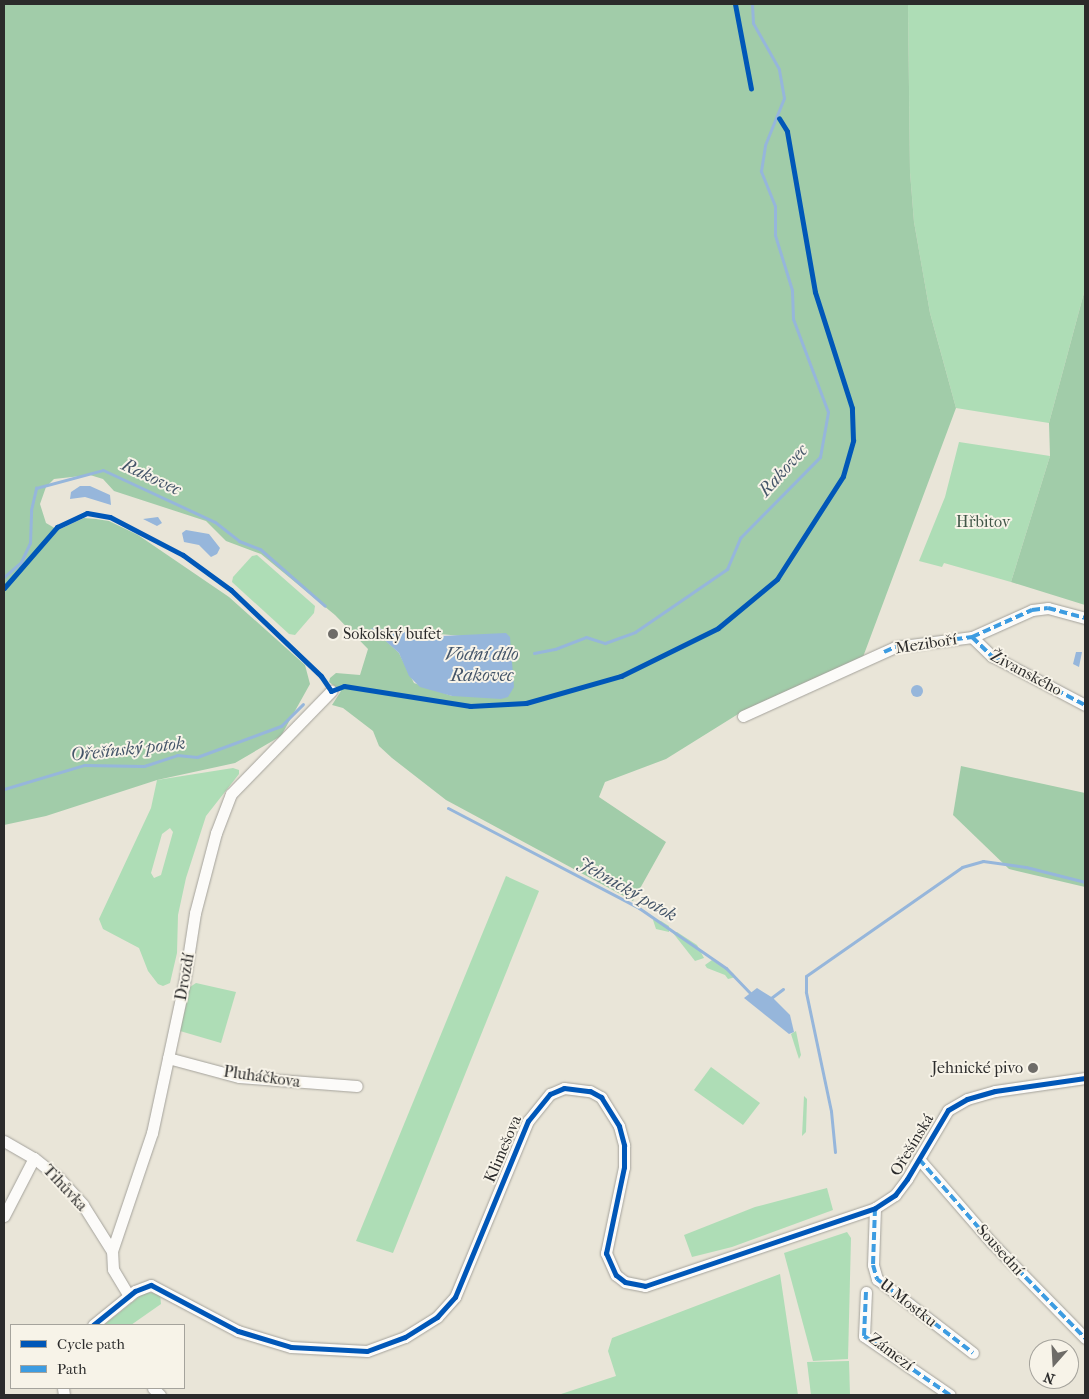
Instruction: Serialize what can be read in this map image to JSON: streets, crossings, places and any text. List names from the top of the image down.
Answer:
{
  "streets": {
    "street": [
      "Meziboří",
      "Živanského",
      "Drozdí",
      "Pluháčkova",
      "Ořešínská",
      "Klimešova",
      "Tihůvka",
      "Sousední",
      "U Mostku",
      "Zámezí"
    ]
  },
  "crossings": [
    ["Meziboří", "Živanského"],
    ["Drozdí", "Pluháčkova"],
    ["Drozdí", "Klimešova"],
    ["Drozdí", "Tihůvka"],
    ["Ořešínská", "Klimešova"],
    ["Ořešínská", "Sousední"],
    ["Ořešínská", "U Mostku"]
  ],
  "water": [
    "Rakovec",
    "Vodní dílo Rakovec",
    "Ořešínský potok",
    "Jehnický potok"
  ],
  "parks": ["Hřbitov"],
  "places": ["Sokolský bufet", "Jehnické pivo"],
  "legend": ["Cycle path", "Path"],
  "north": "bottom"
}
